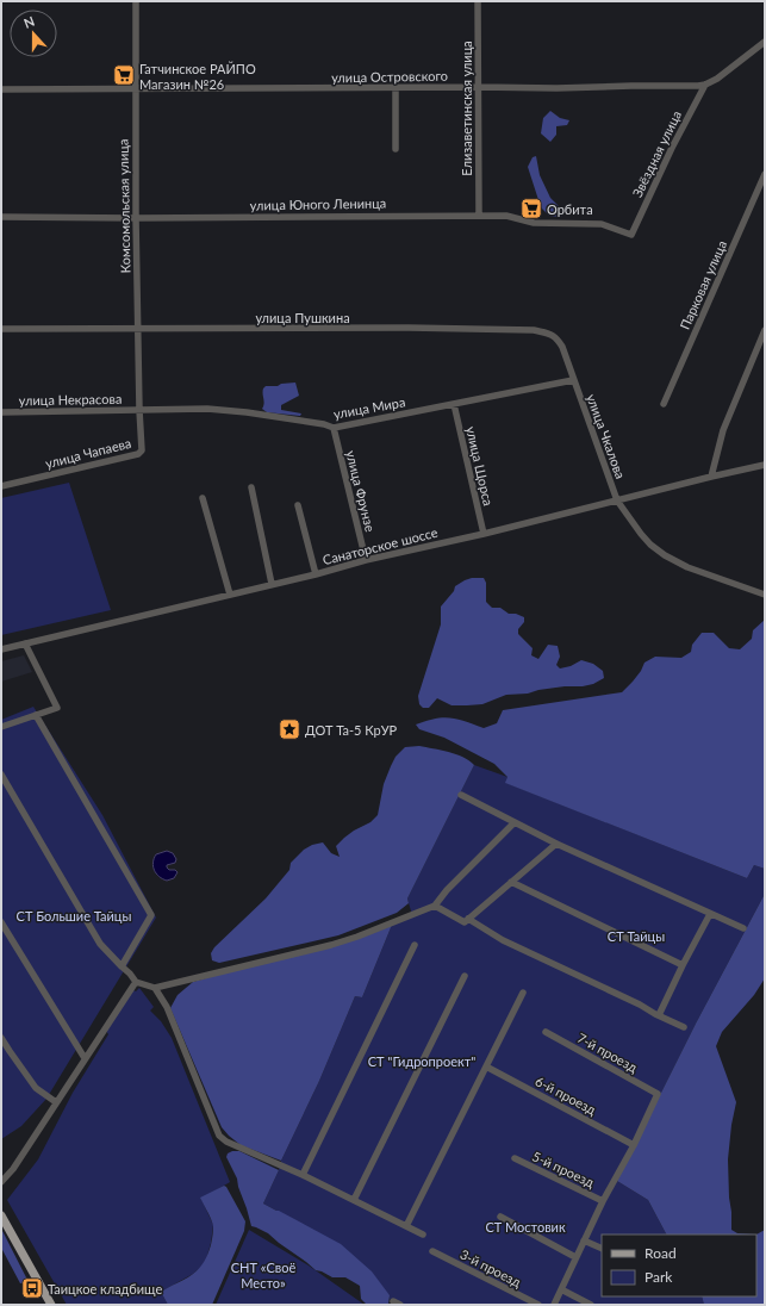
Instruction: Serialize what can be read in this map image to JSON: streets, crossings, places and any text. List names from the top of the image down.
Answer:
{
  "streets": {
    "street": [
      "улица Островского",
      "Елизаветинская улица",
      "Звёздная улица",
      "улица Юного Ленинца",
      "Комсомольская улица",
      "Парковая улица",
      "улица Пушкина",
      "улица Некрасова",
      "улица Мира",
      "улица Чкалова",
      "улица Чапаева",
      "улица Щорса",
      "улица Фрунзе",
      "Санаторское шоссе",
      "7-й проезд",
      "6-й проезд",
      "5-й проезд",
      "3-й проезд"
    ]
  },
  "crossings": [
    ["улица Островского", "Елизаветинская улица"],
    ["улица Островского", "Звёздная улица"],
    ["улица Островского", "Комсомольская улица"],
    ["Елизаветинская улица", "улица Юного Ленинца"],
    ["Звёздная улица", "улица Юного Ленинца"],
    ["улица Юного Ленинца", "Комсомольская улица"],
    ["Комсомольская улица", "улица Пушкина"],
    ["Комсомольская улица", "улица Некрасова"],
    ["Комсомольская улица", "улица Мира"],
    ["Комсомольская улица", "улица Чапаева"],
    ["улица Пушкина", "улица Мира"],
    ["улица Пушкина", "улица Чкалова"],
    ["улица Некрасова", "улица Мира"],
    ["улица Некрасова", "улица Чапаева"],
    ["улица Мира", "улица Чкалова"],
    ["улица Мира", "улица Чапаева"],
    ["улица Мира", "улица Щорса"],
    ["улица Мира", "улица Фрунзе"],
    ["улица Чкалова", "Санаторское шоссе"],
    ["улица Щорса", "Санаторское шоссе"],
    ["улица Фрунзе", "Санаторское шоссе"],
    ["7-й проезд", "6-й проезд"]
  ],
  "parks": [
    "СТ Большие Тайцы",
    "СТ Тайцы",
    "СТ \"Гидропроект\"",
    "СТ Мостовик",
    "СНТ «Своё Место»"
  ],
  "places": {
    "supermarket": ["Гатчинское РАЙПО Магазин №26", "Орбита"],
    "place": ["ДОТ Та-5 КрУР"],
    "bus stop": ["Таицкое кладбище"]
  },
  "legend": ["Road", "Park"],
  "north": "top"
}
